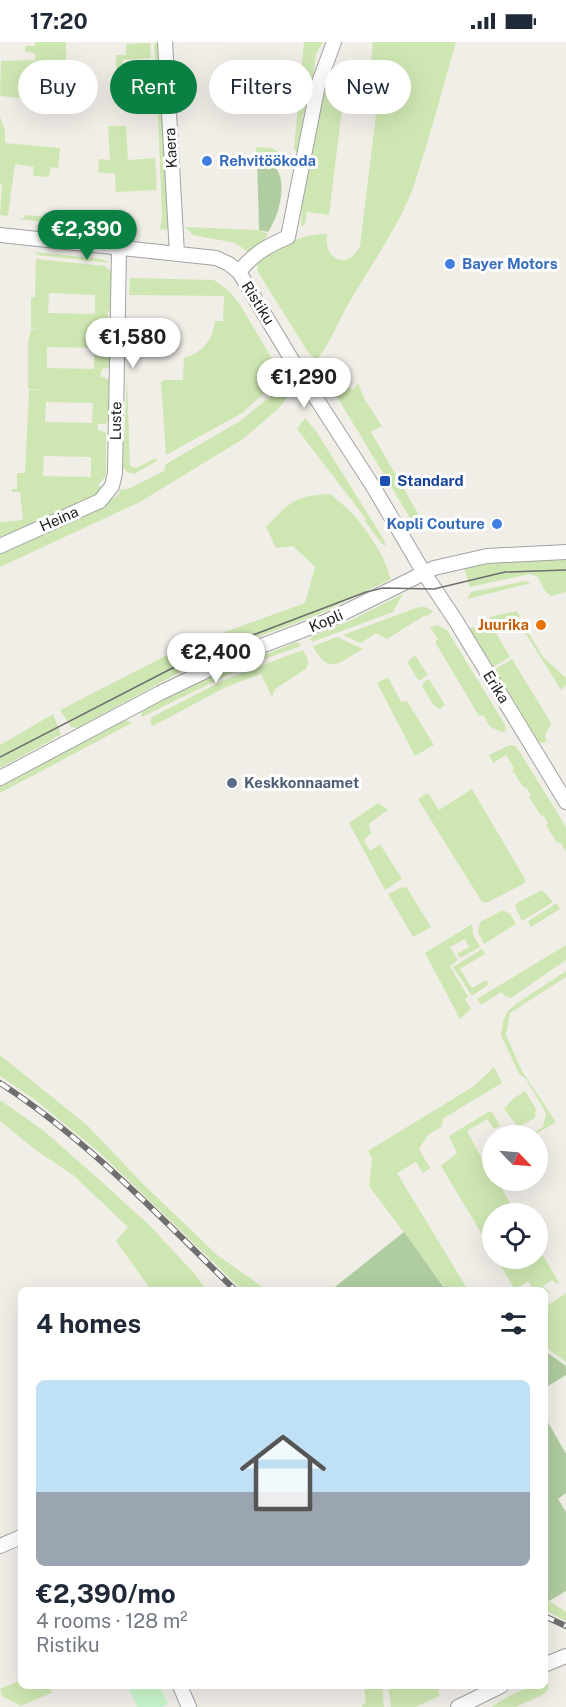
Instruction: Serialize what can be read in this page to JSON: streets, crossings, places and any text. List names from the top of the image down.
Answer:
{
  "streets": {
    "street": [
      "Kaera",
      "Ristiku",
      "Luste",
      "Heina",
      "Kopli",
      "Erika"
    ]
  },
  "crossings": [
    ["Kaera", "Ristiku"],
    ["Ristiku", "Luste"],
    ["Ristiku", "Kopli"],
    ["Ristiku", "Erika"],
    ["Luste", "Heina"],
    ["Kopli", "Erika"]
  ],
  "places": {
    "other": [
      "Rehvitöökoda",
      "Bayer Motors",
      "Kopli Couture",
      "Juurika",
      "Keskkonnaamet"
    ],
    "transit": ["Standard"]
  },
  "north": "bottom right",
  "page": {
    "status": "17:20",
    "chip": [
      "Buy",
      "Rent",
      "Filters",
      "New"
    ],
    "price": [
      "€2,390",
      "€1,580",
      "€1,290",
      "€2,400"
    ],
    "heading": "4 homes",
    "list": [
      {
        "name": "€2,390/mo",
        "note": "4 rooms · 128 m² · Ristiku"
      }
    ]
  }
}
